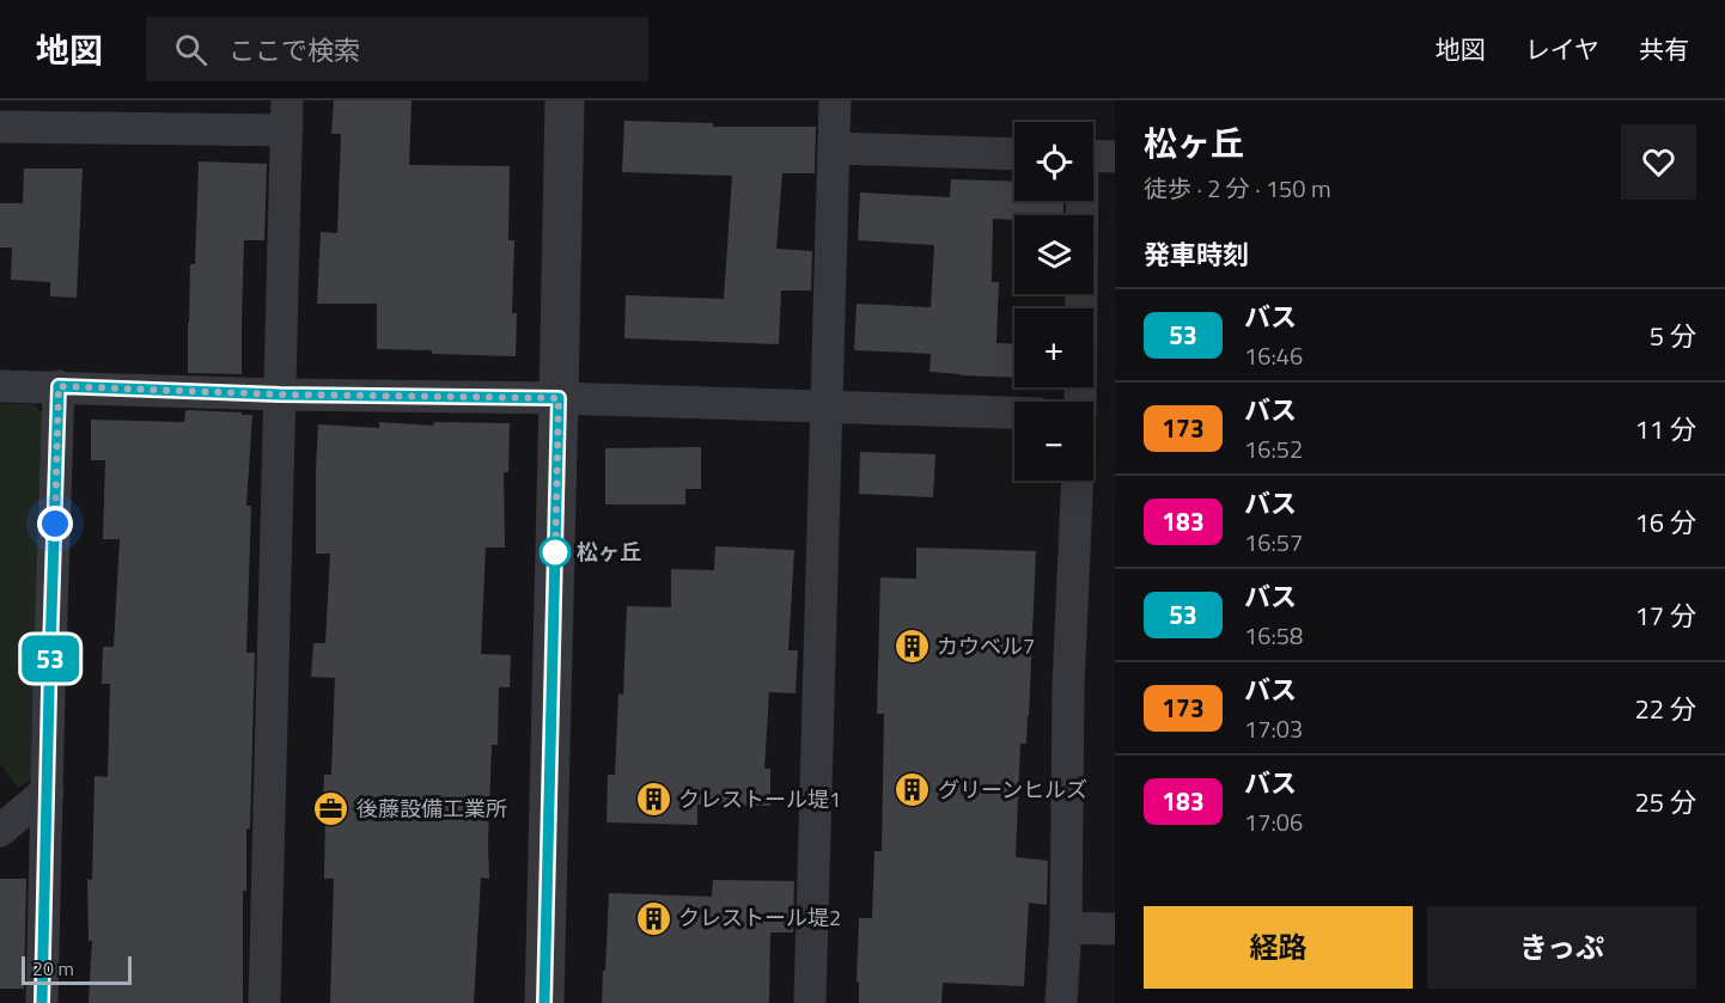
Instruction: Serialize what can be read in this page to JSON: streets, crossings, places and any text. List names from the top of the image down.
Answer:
{
  "places": {
    "other": ["松ヶ丘"],
    "building": [
      "カウベル7",
      "グリーンヒルズ",
      "クレストール堤1",
      "クレストール堤2"
    ],
    "office": ["後藤設備工業所"]
  },
  "lines": ["bus line 53"],
  "scale_bar": "20 m",
  "page": {
    "header": "地図",
    "search": "ここで検索",
    "nav": ["地図", "レイヤ", "共有"],
    "on_map": "53",
    "heading": [
      ["松ヶ丘", "徒歩 · 2 分 · 150 m"],
      "発車時刻"
    ],
    "map_buttons": ["+", "−"],
    "list": [
      {
        "mark": "53",
        "name": "バス",
        "note": "16:46",
        "value": "5 分"
      },
      {
        "mark": "173",
        "name": "バス",
        "note": "16:52",
        "value": "11 分"
      },
      {
        "mark": "183",
        "name": "バス",
        "note": "16:57",
        "value": "16 分"
      },
      {
        "mark": "53",
        "name": "バス",
        "note": "16:58",
        "value": "17 分"
      },
      {
        "mark": "173",
        "name": "バス",
        "note": "17:03",
        "value": "22 分"
      },
      {
        "mark": "183",
        "name": "バス",
        "note": "17:06",
        "value": "25 分"
      }
    ],
    "buttons": ["経路", "きっぷ"],
    "scale": "20 m"
  }
}
